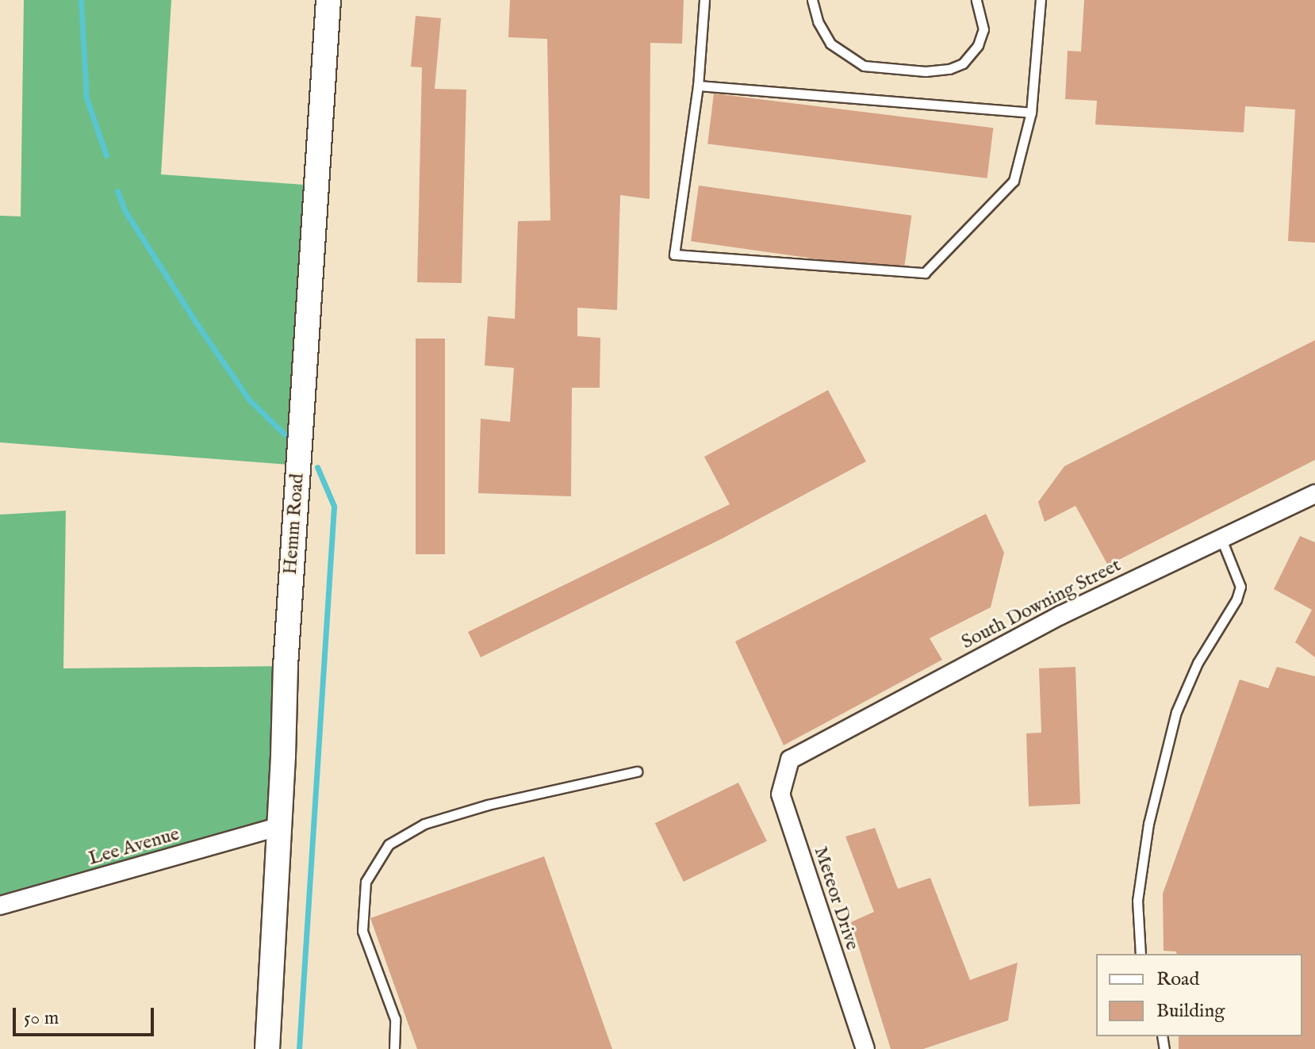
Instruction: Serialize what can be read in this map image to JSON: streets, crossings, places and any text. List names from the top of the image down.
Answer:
{
  "streets": {
    "street": [
      "Hemm Road",
      "South Downing Street",
      "Lee Avenue",
      "Meteor Drive"
    ]
  },
  "crossings": [
    ["Hemm Road", "Lee Avenue"],
    ["South Downing Street", "Meteor Drive"]
  ],
  "legend": ["Road", "Building"],
  "scale_bar": "50 m"
}
